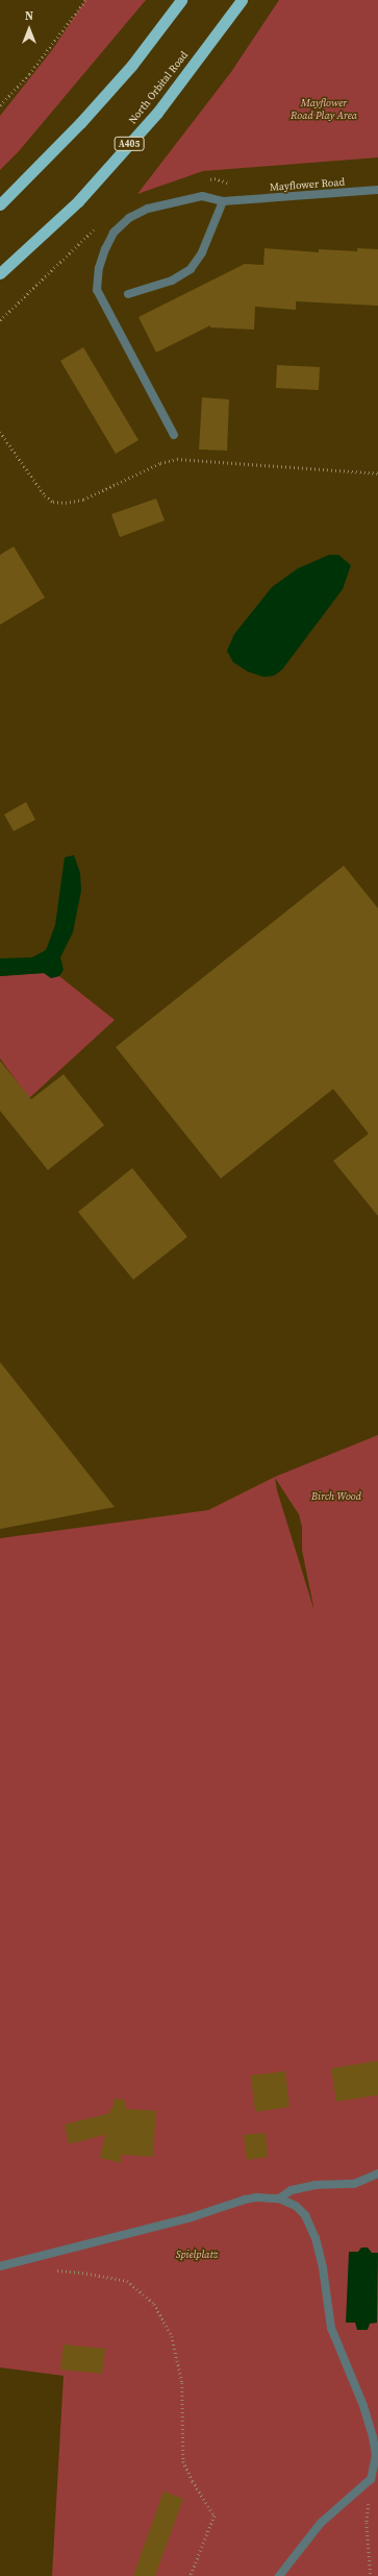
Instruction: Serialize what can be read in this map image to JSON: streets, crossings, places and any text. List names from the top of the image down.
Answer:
{
  "streets": {
    "highway": ["North Orbital Road", "A405"],
    "street": ["Mayflower Road"]
  },
  "parks": ["Mayflower Road Play Area", "Birch Wood", "Spielplatz"],
  "north": "top"
}
